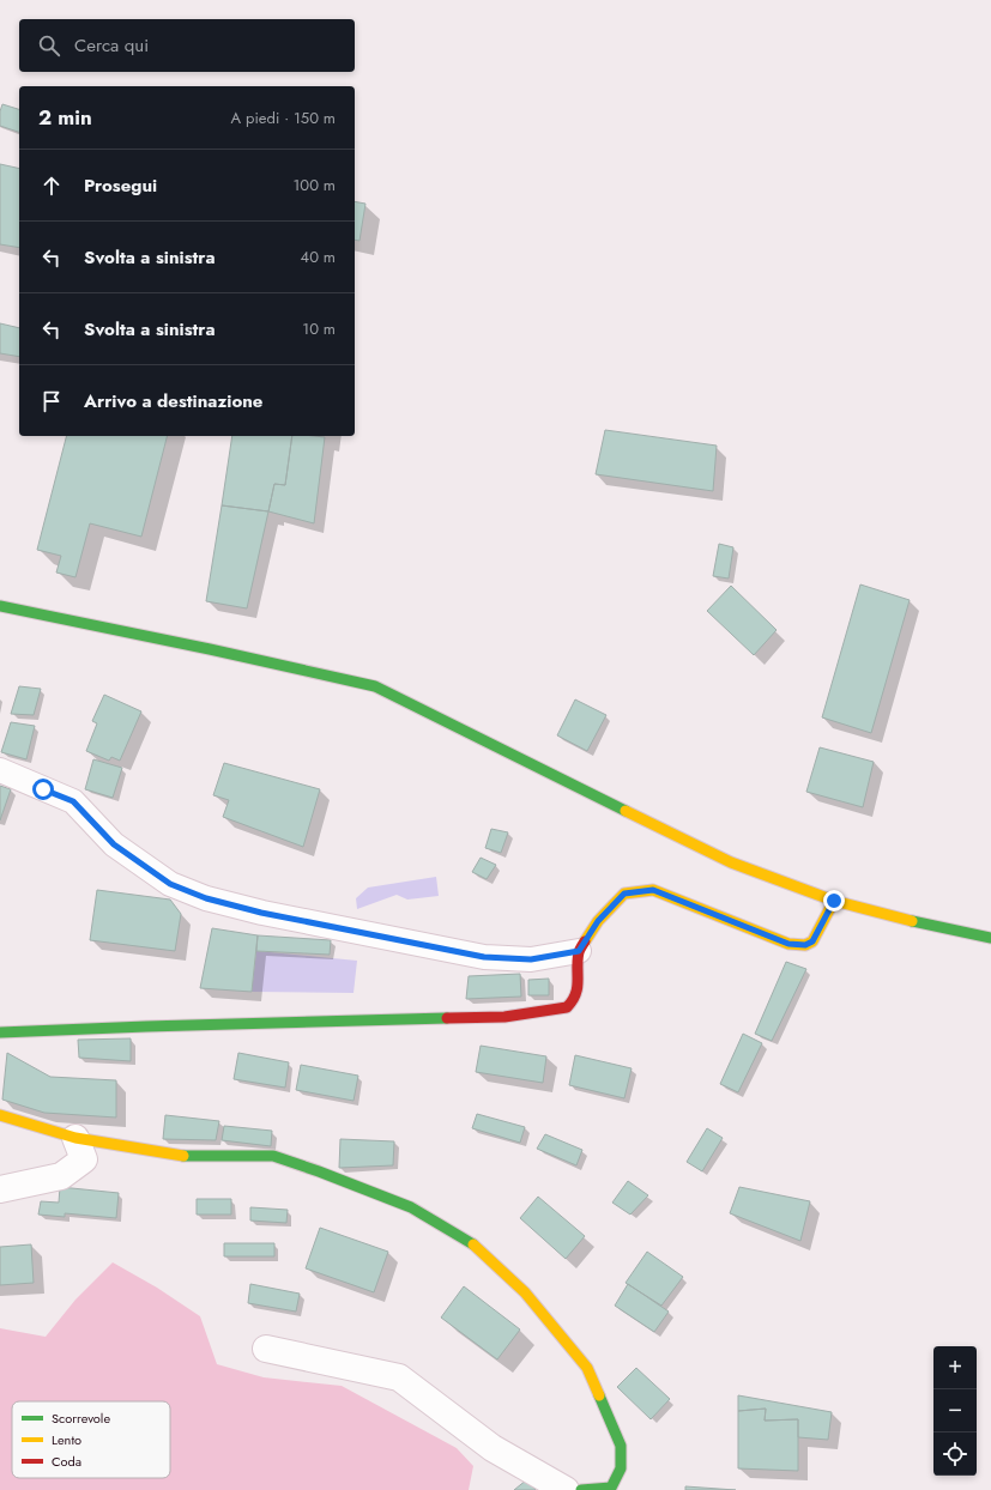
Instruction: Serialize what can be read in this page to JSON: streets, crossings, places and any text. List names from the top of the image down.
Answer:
{
  "legend": ["Scorrevole", "Lento", "Coda"],
  "page": {
    "search": "Cerca qui",
    "heading": ["2 min", "A piedi · 150 m"],
    "list": [
      ["Prosegui", "100 m"],
      ["Svolta a sinistra", "40 m"],
      ["Svolta a sinistra", "10 m"],
      "Arrivo a destinazione"
    ],
    "map_buttons": ["+", "−"]
  }
}
